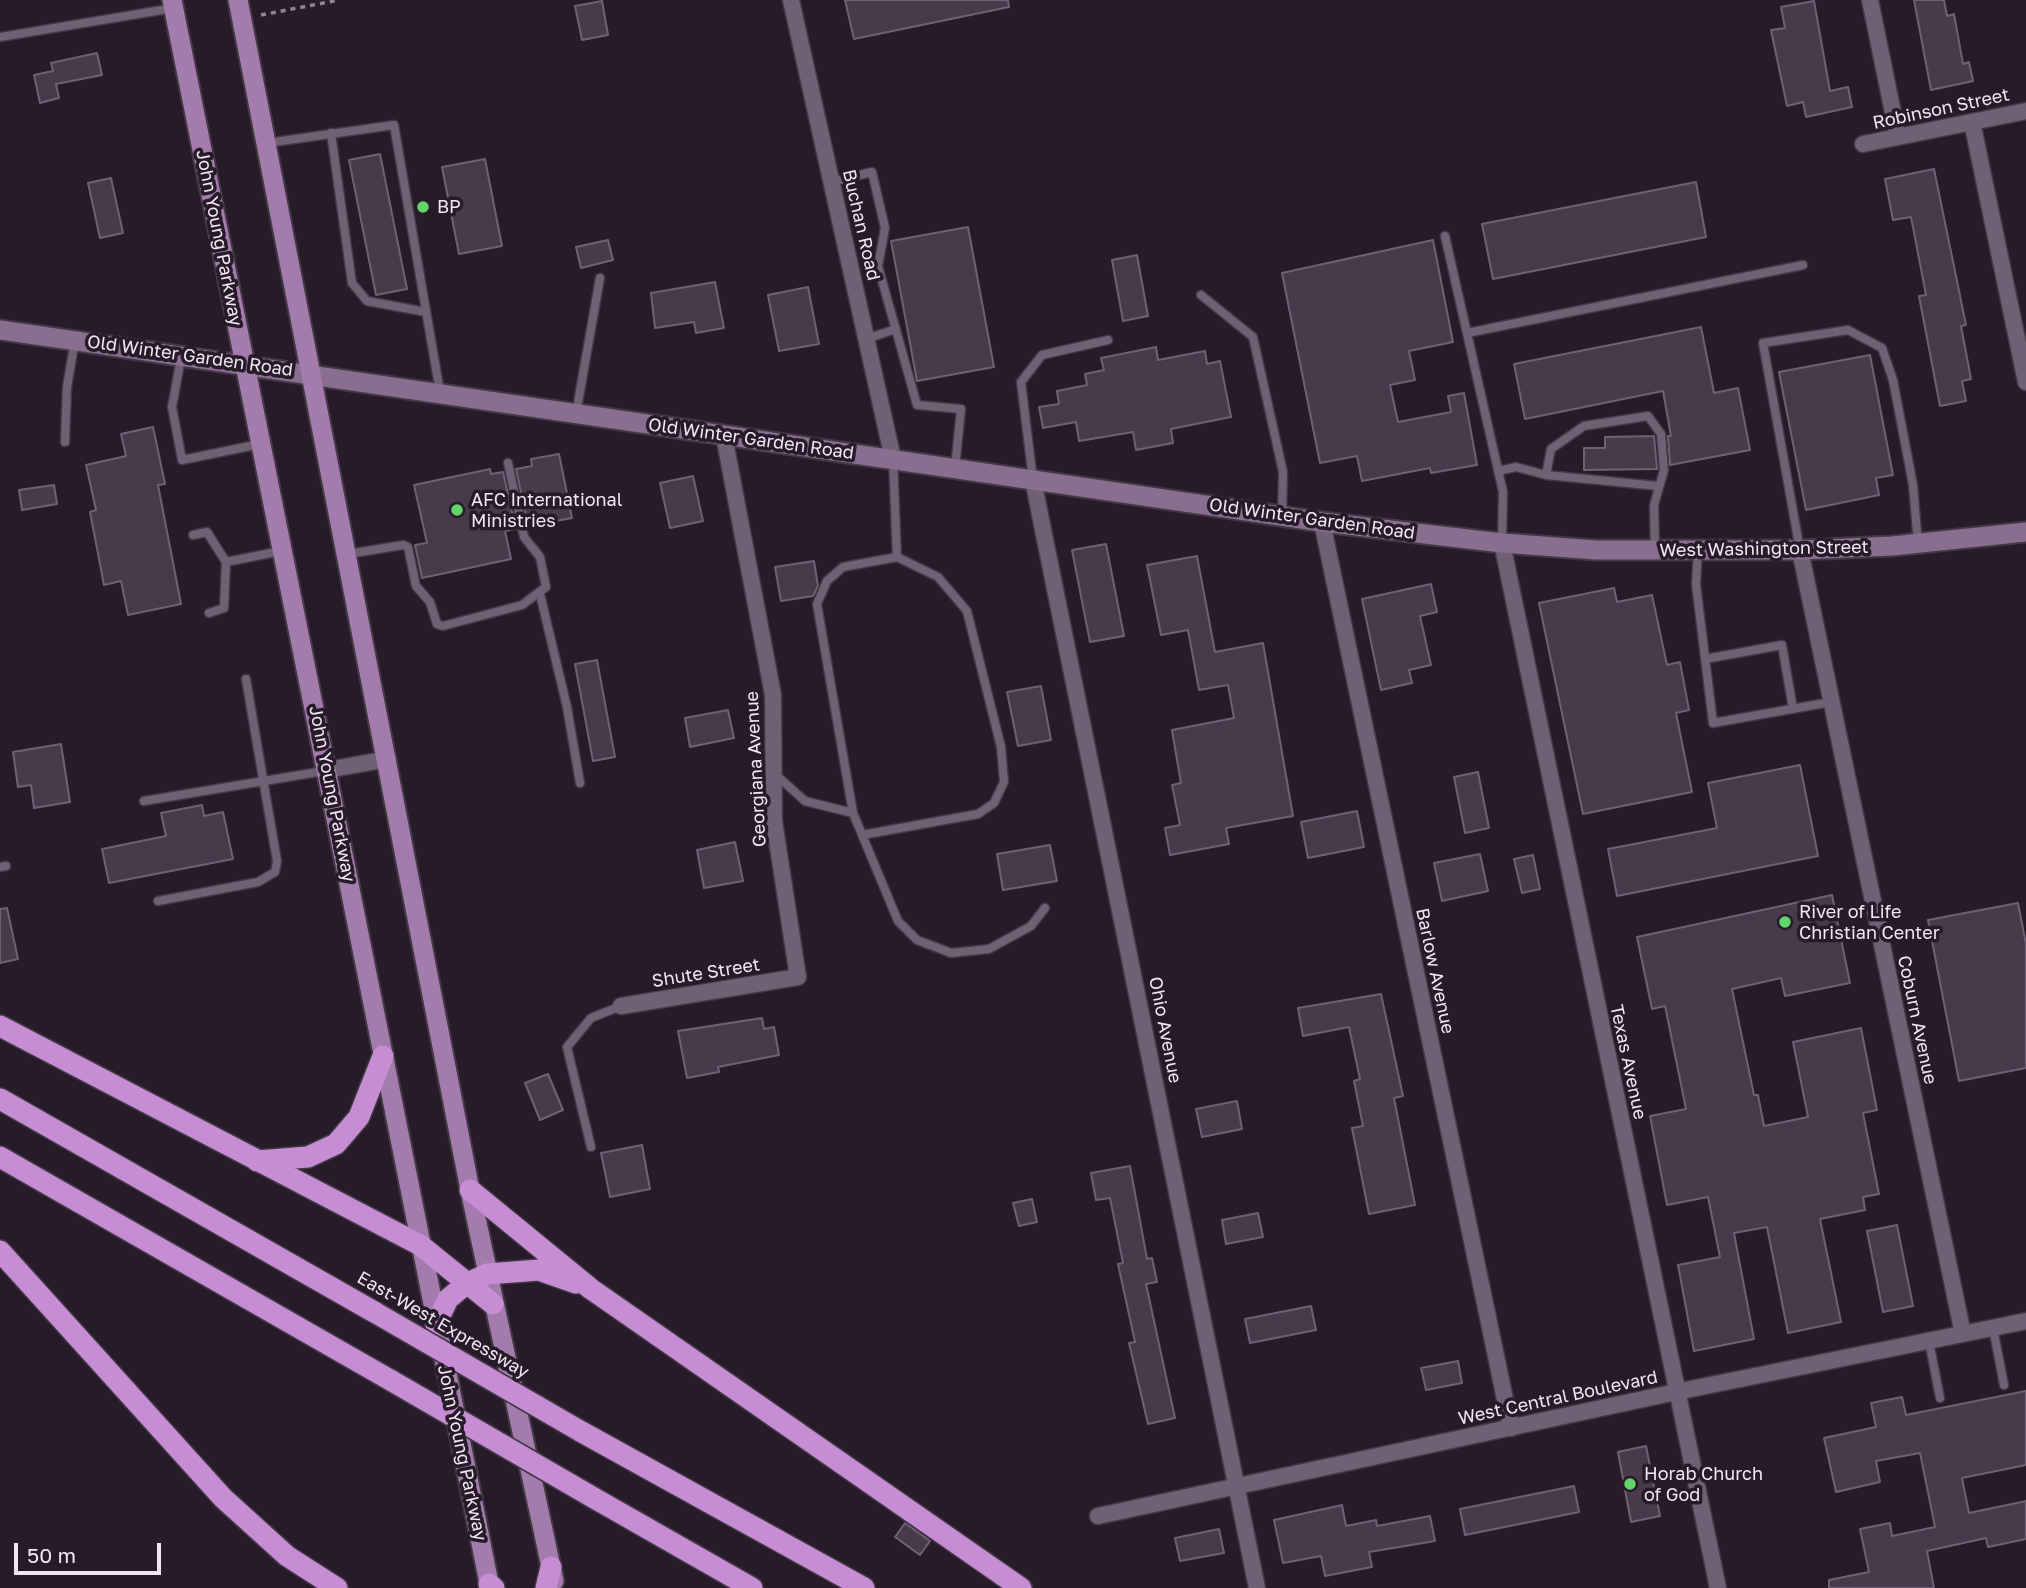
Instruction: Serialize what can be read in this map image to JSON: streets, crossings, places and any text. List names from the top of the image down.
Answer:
{
  "streets": {
    "highway": ["East-West Expressway"],
    "main road": ["John Young Parkway", "Old Winter Garden Road", "West Washington Street"],
    "street": [
      "Robinson Street",
      "Buchan Road",
      "Georgiana Avenue",
      "Barlow Avenue",
      "Shute Street",
      "Coburn Avenue",
      "Ohio Avenue",
      "Texas Avenue",
      "West Central Boulevard"
    ]
  },
  "crossings": [
    ["Buchan Road", "Old Winter Garden Road"],
    ["John Young Parkway", "Old Winter Garden Road"],
    ["Old Winter Garden Road", "West Washington Street"],
    ["Old Winter Garden Road", "Georgiana Avenue"],
    ["Old Winter Garden Road", "Barlow Avenue"],
    ["Old Winter Garden Road", "Ohio Avenue"],
    ["Old Winter Garden Road", "Texas Avenue"],
    ["West Washington Street", "Coburn Avenue"],
    ["West Washington Street", "Texas Avenue"],
    ["Georgiana Avenue", "Shute Street"],
    ["Barlow Avenue", "West Central Boulevard"],
    ["Coburn Avenue", "West Central Boulevard"],
    ["Ohio Avenue", "West Central Boulevard"],
    ["Texas Avenue", "West Central Boulevard"]
  ],
  "places": [
    "BP",
    "AFC International Ministries",
    "River of Life Christian Center",
    "Horab Church of God"
  ],
  "scale_bar": "50 m"
}
